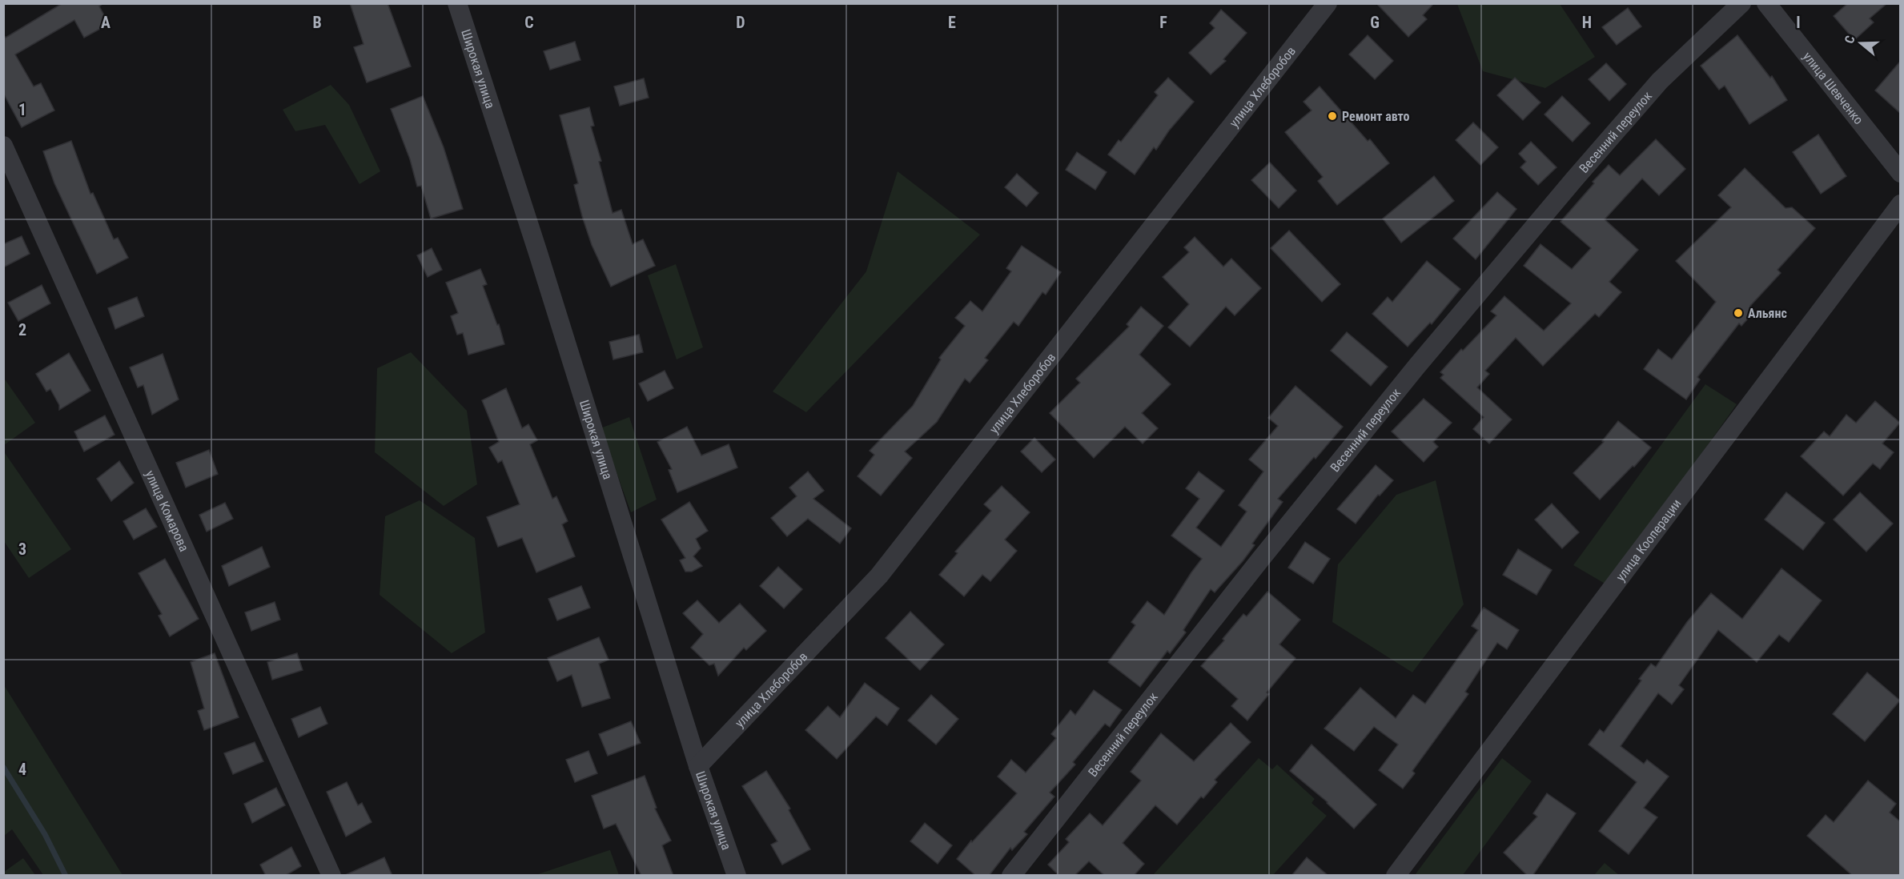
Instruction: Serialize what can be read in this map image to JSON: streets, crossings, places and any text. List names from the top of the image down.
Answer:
{
  "streets": {
    "street": [
      "Широкая улица",
      "улица Хлеборобов",
      "улица Шевченко",
      "Весенний переулок",
      "улица Комарова",
      "улица Кооперации"
    ]
  },
  "crossings": [
    ["Широкая улица", "улица Хлеборобов"]
  ],
  "places": ["Ремонт авто", "Альянс"],
  "north": "left",
  "grid": {
    "columns": [
      "A",
      "B",
      "C",
      "D",
      "E",
      "F",
      "G",
      "H",
      "I"
    ],
    "rows": [
      "1",
      "2",
      "3",
      "4"
    ]
  }
}
